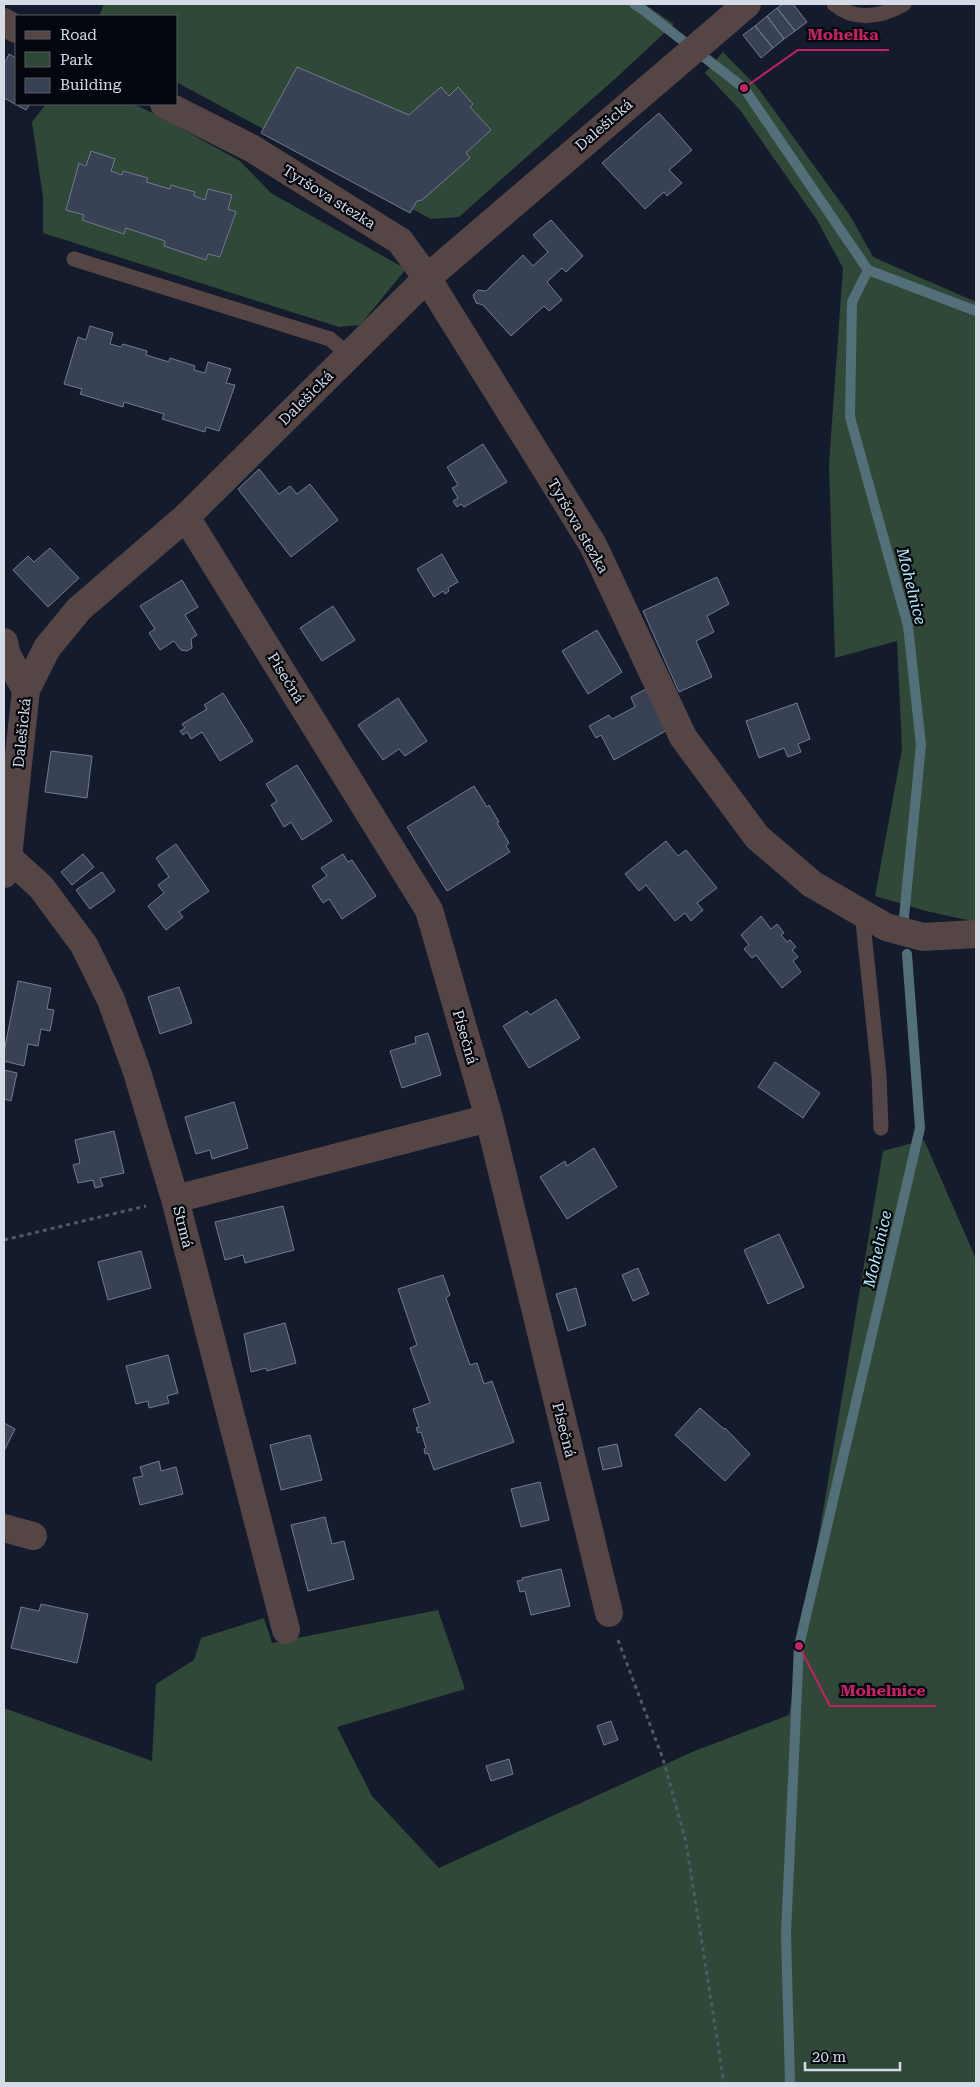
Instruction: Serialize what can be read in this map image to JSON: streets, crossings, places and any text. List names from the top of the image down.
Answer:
{
  "streets": {
    "street": [
      "Dalešická",
      "Tyršova stezka",
      "Písečná",
      "Strmá"
    ]
  },
  "crossings": [
    ["Dalešická", "Tyršova stezka"],
    ["Dalešická", "Písečná"],
    ["Dalešická", "Strmá"]
  ],
  "water": ["Mohelnice"],
  "places": ["Mohelka", "Mohelnice"],
  "legend": ["Road", "Park", "Building"],
  "scale_bar": "20 m"
}
